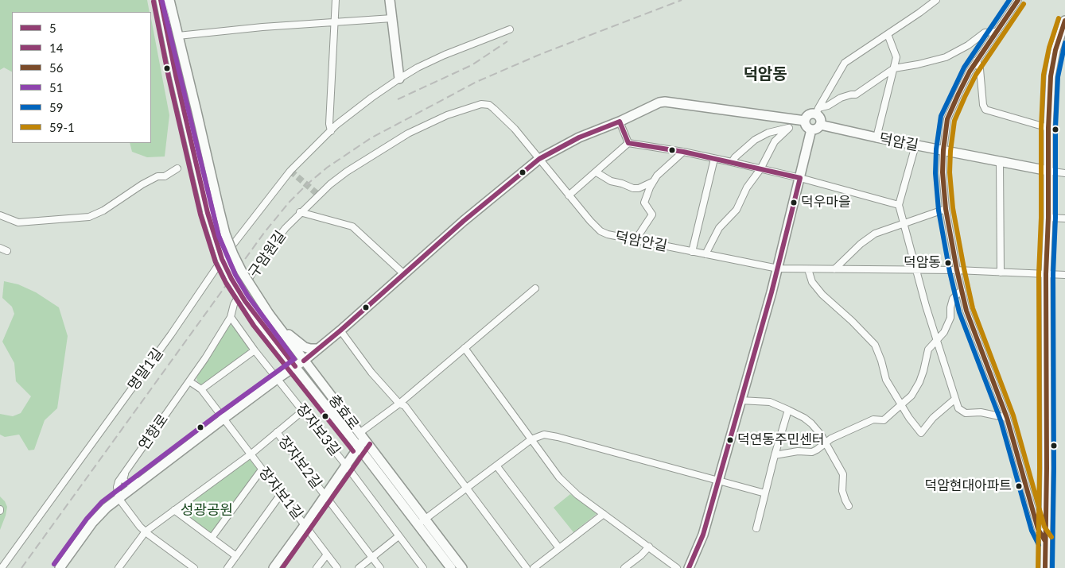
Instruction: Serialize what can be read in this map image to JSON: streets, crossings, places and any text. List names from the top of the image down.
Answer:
{
  "streets": {
    "main road": ["덕암길", "충효로", "연향로"],
    "street": [
      "덕암안길",
      "구암원길",
      "명말1길",
      "장자보3길",
      "장자보2길",
      "장자보1길"
    ]
  },
  "crossings": [
    ["덕암길", "연향로"],
    ["덕암안길", "구암원길"],
    ["덕암안길", "연향로"],
    ["구암원길", "장자보3길"],
    ["구암원길", "연향로"],
    ["충효로", "연향로"],
    ["장자보3길", "연향로"],
    ["연향로", "장자보1길"]
  ],
  "districts": ["덕암동"],
  "parks": ["성광공원"],
  "places": [
    "덕우마을",
    "덕암동",
    "덕연동주민센터",
    "덕암현대아파트"
  ],
  "lines": [
    "transit line 5",
    "transit line 56",
    "transit line 59",
    "transit line 14",
    "transit line 51",
    "transit line 59-1"
  ],
  "legend": [
    "5",
    "14",
    "56",
    "51",
    "59",
    "59-1"
  ]
}
